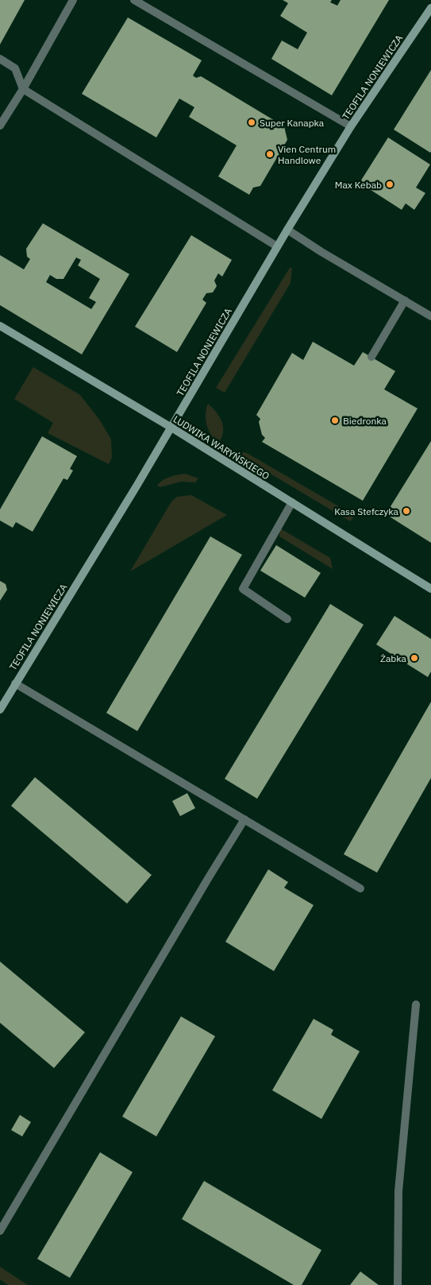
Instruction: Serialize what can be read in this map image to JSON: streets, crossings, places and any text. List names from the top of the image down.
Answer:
{
  "streets": {
    "street": ["TEOFILA NONIEWICZA", "LUDWIKA WARYŃSKIEGO"]
  },
  "crossings": [
    ["TEOFILA NONIEWICZA", "LUDWIKA WARYŃSKIEGO"]
  ],
  "places": [
    "Super Kanapka",
    "Vien Centrum Handlowe",
    "Max Kebab",
    "Biedronka",
    "Kasa Stefczyka",
    "Żabka"
  ]
}
